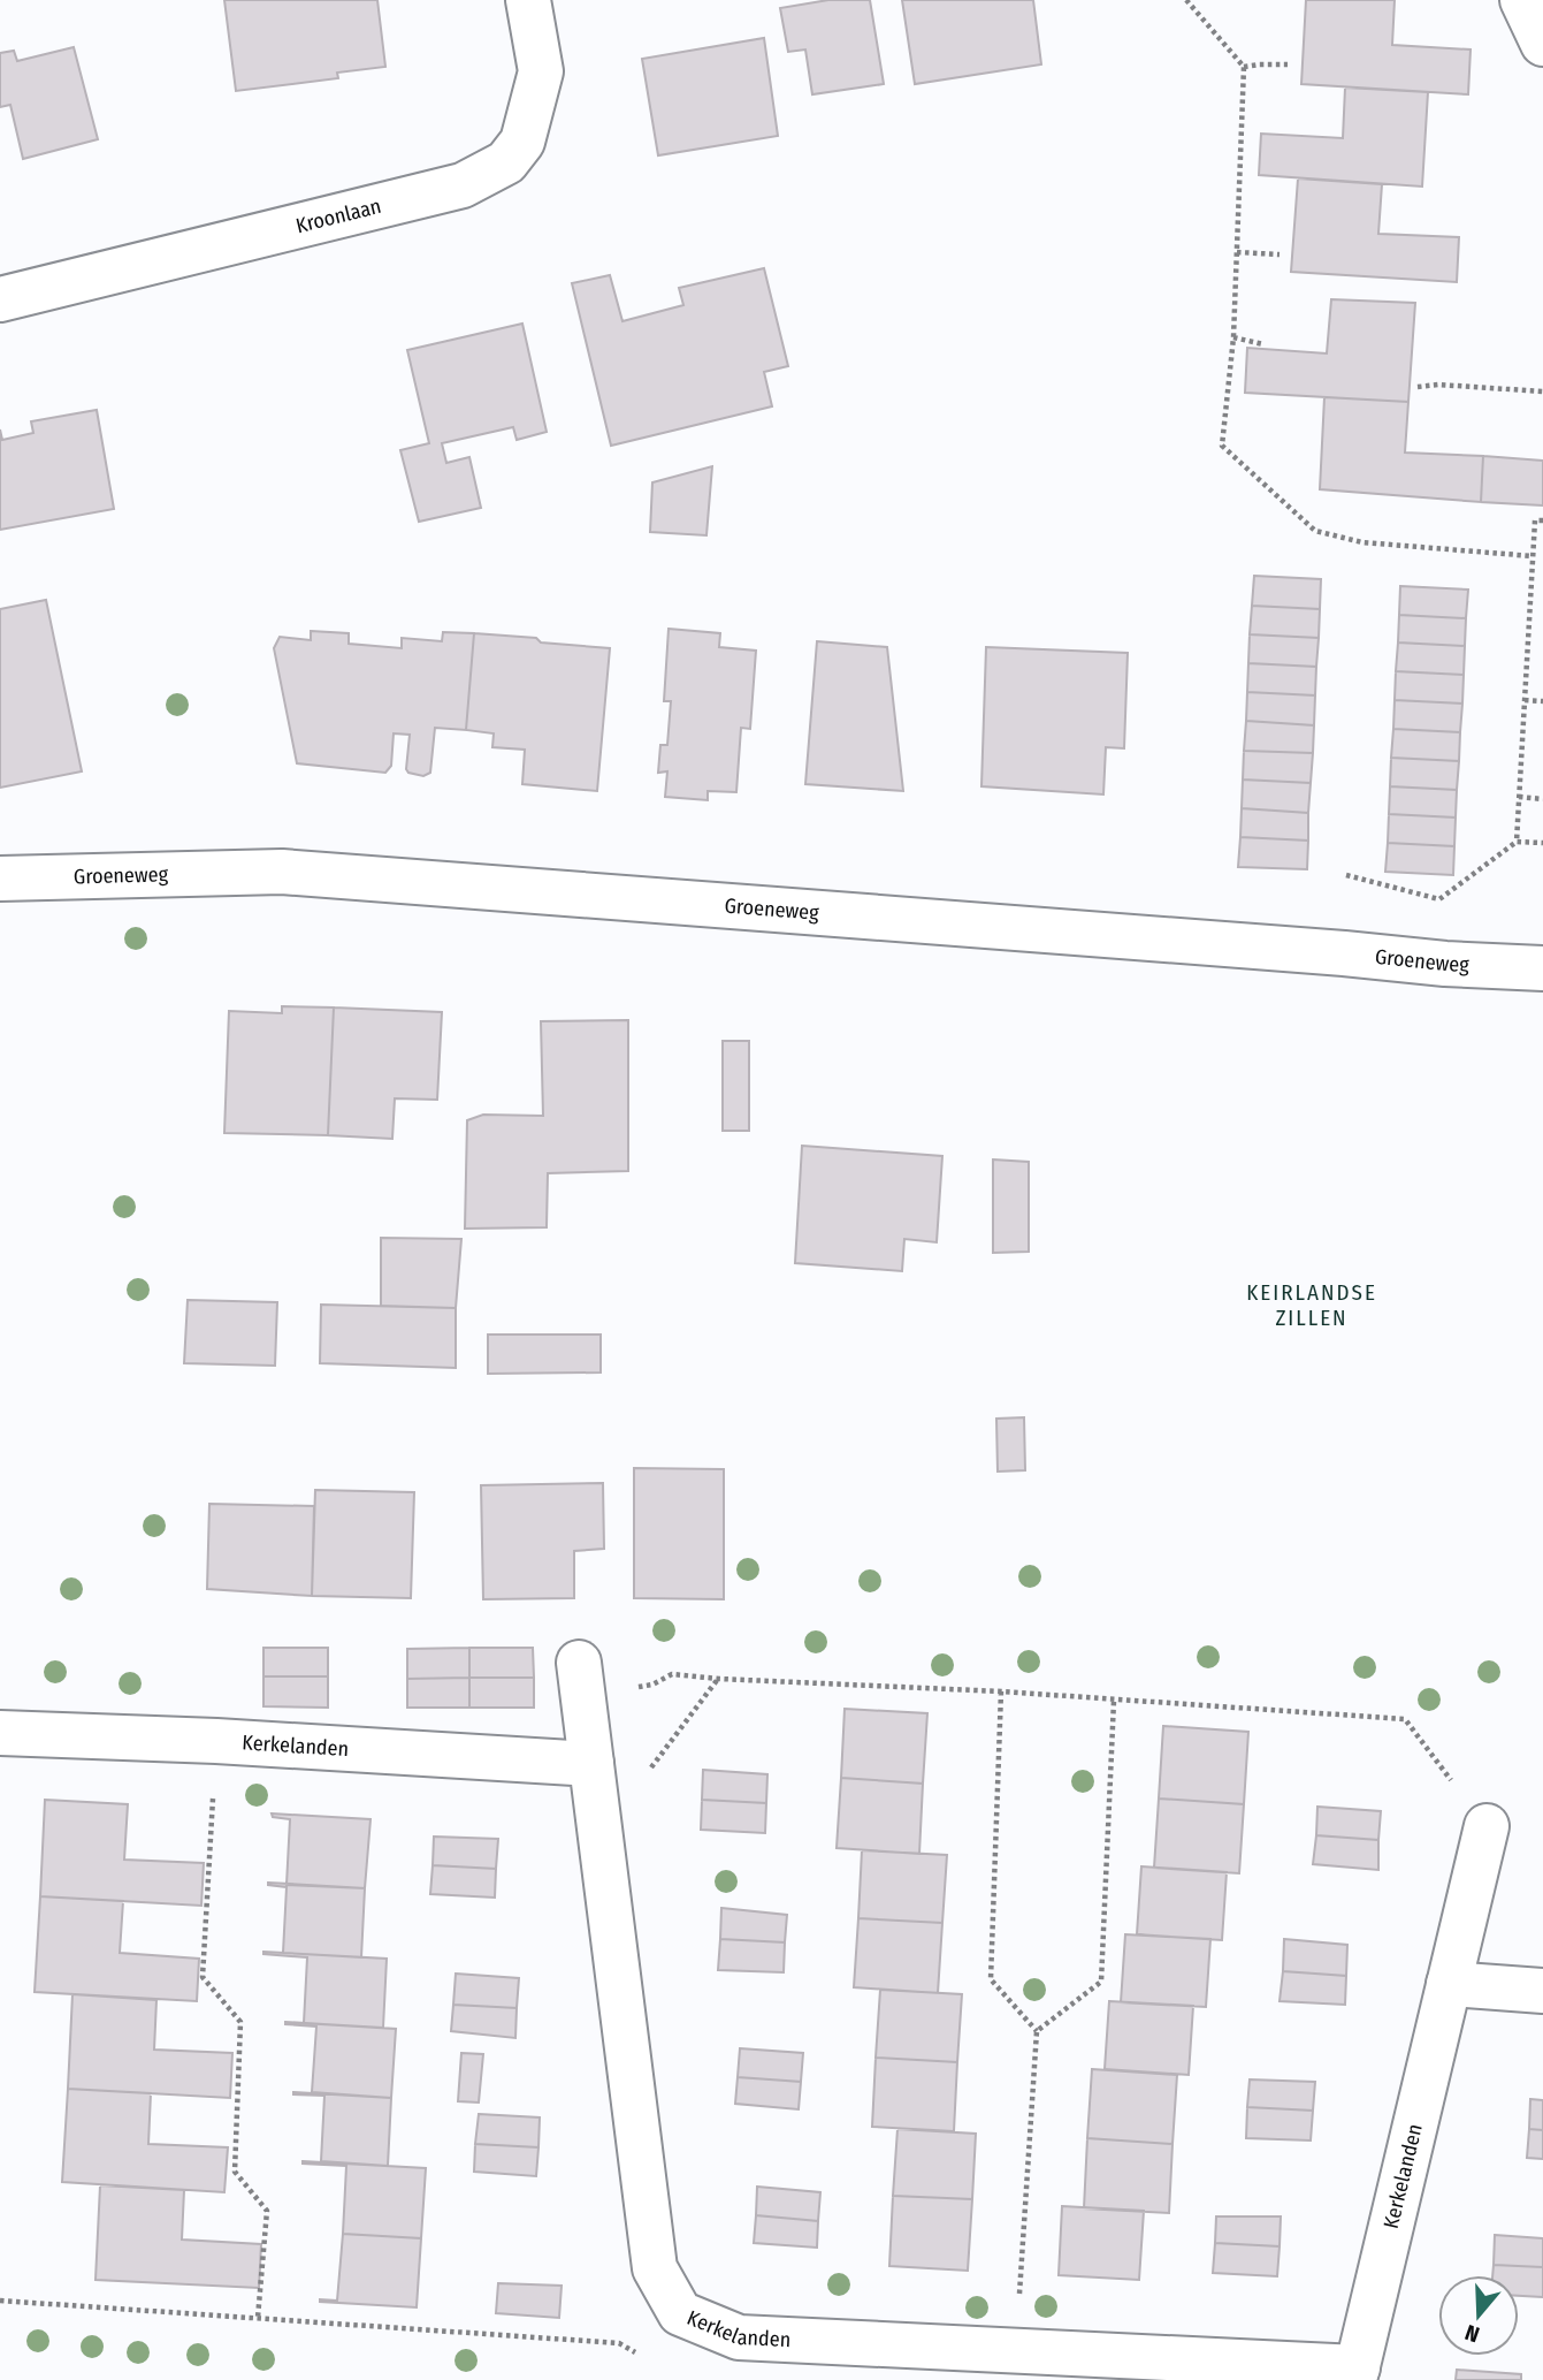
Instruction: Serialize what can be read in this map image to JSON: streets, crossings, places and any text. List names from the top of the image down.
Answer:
{
  "streets": {
    "street": ["Kroonlaan", "Groeneweg", "Kerkelanden"]
  },
  "districts": ["KEIRLANDSE ZILLEN"],
  "north": "bottom"
}
